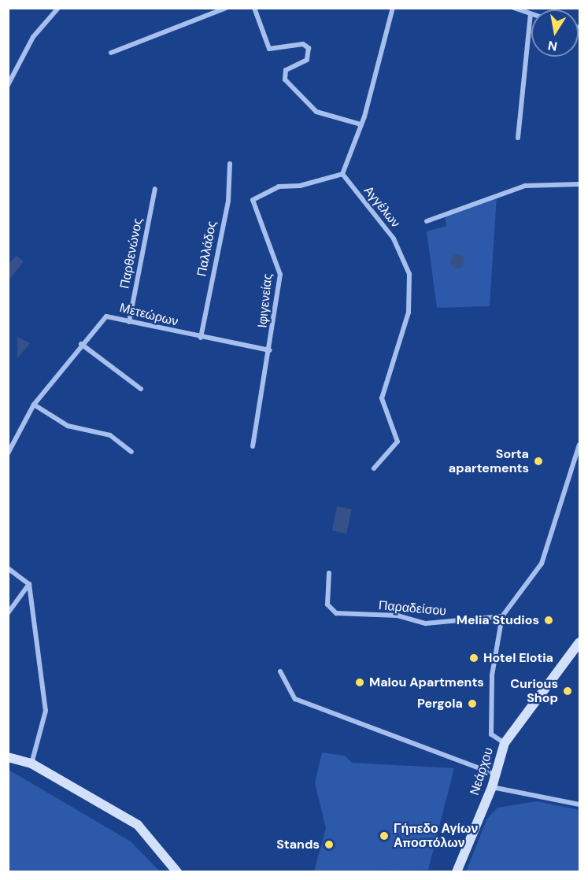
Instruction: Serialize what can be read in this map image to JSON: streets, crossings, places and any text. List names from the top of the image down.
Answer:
{
  "streets": {
    "street": [
      "Αγγέλων",
      "Παλλάδος",
      "Παρθενώνος",
      "Ιφιγενείας",
      "Μετεώρων",
      "Παραδείσου",
      "Νεάρχου"
    ]
  },
  "crossings": [
    ["Αγγέλων", "Ιφιγενείας"],
    ["Παλλάδος", "Μετεώρων"],
    ["Παρθενώνος", "Μετεώρων"],
    ["Ιφιγενείας", "Μετεώρων"]
  ],
  "places": [
    "Sorta apartements",
    "Melia Studios",
    "Hotel Elotia",
    "Malou Apartments",
    "Curious Shop",
    "Pergola",
    "Γήπεδο Αγίων Αποστόλων",
    "Stands"
  ],
  "north": "bottom"
}
